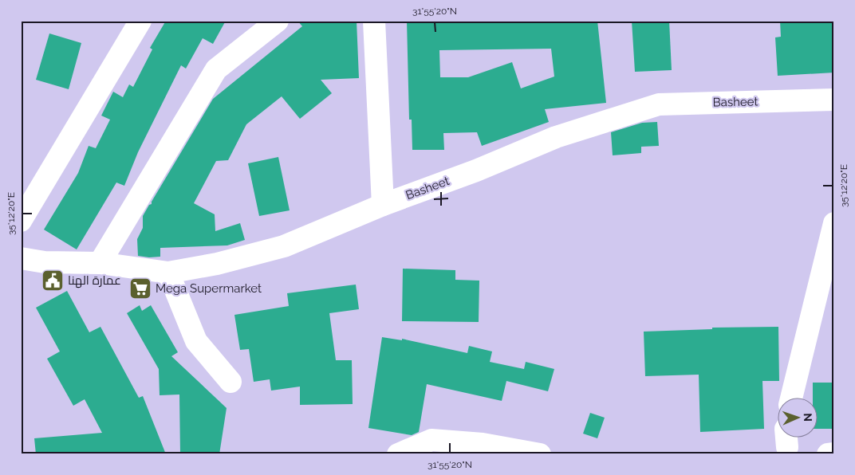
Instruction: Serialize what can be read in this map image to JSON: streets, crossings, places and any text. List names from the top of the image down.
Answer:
{
  "streets": {
    "street": ["Basheet"]
  },
  "places": {
    "public building": ["عمارة الهنا"],
    "supermarket": ["Mega Supermarket"]
  },
  "north": "right",
  "coordinates": ["31°55'20\"N", "35°12'20\"E"]
}
